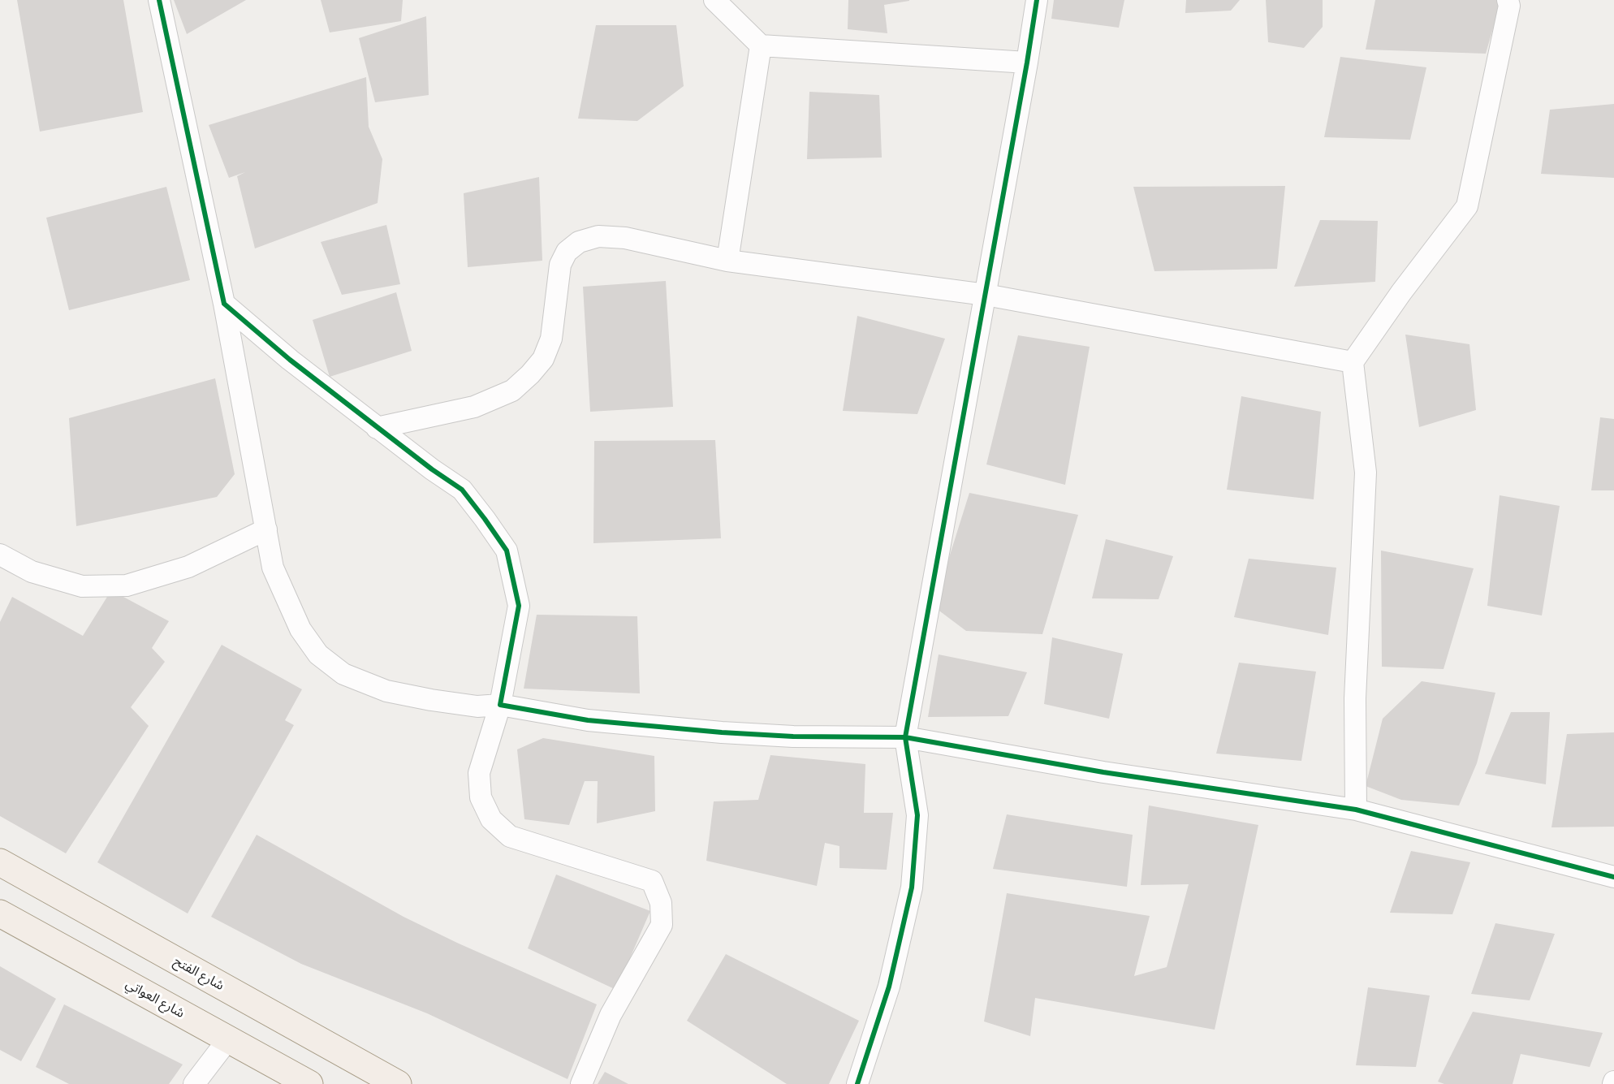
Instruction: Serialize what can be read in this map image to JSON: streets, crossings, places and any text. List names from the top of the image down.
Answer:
{
  "streets": {
    "main road": ["شارع الفتح", "شارع العواتي"]
  }
}
